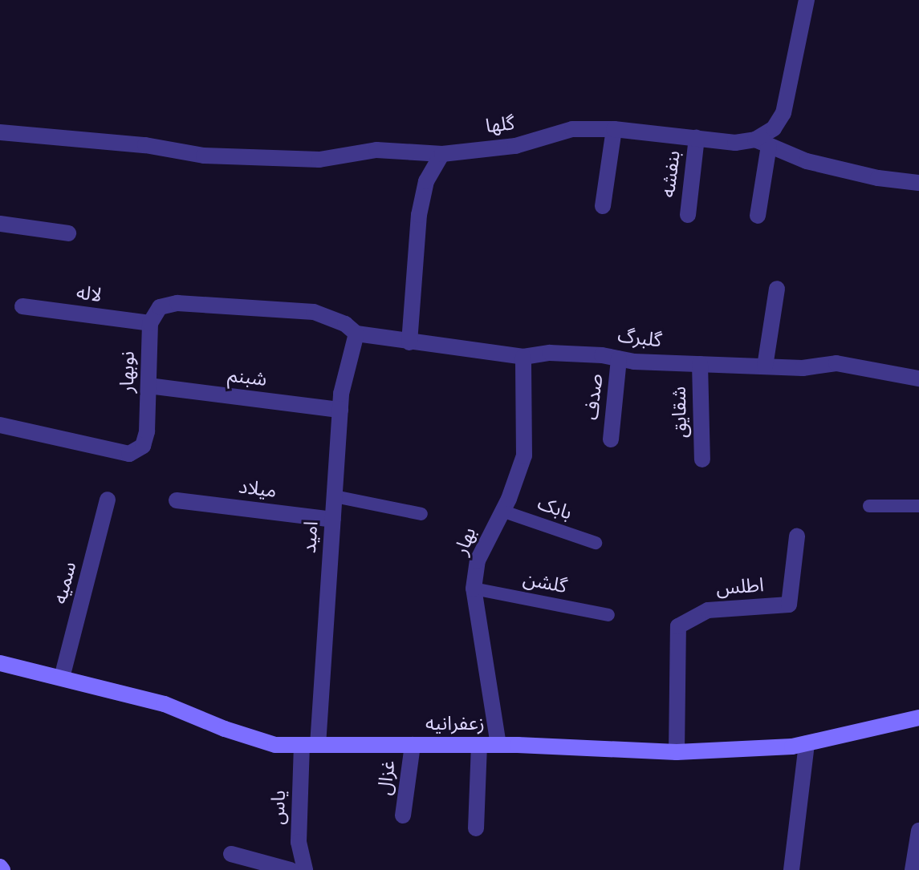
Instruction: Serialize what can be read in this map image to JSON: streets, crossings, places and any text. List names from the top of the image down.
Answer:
{
  "streets": {
    "street": [
      "گلها",
      "بنفشه",
      "لاله",
      "گلبرگ",
      "نوبهار",
      "شبنم",
      "صدف",
      "شقایق",
      "میلاد",
      "امید",
      "بهار",
      "سمیه",
      "اطلس",
      "زعفرانیه",
      "غزال",
      "یاس"
    ],
    "lane": ["بابک", "گلشن"]
  },
  "crossings": [
    ["گلها", "بنفشه"],
    ["لاله", "نوبهار"],
    ["گلبرگ", "صدف"],
    ["گلبرگ", "شقایق"],
    ["گلبرگ", "امید"],
    ["گلبرگ", "بهار"],
    ["نوبهار", "شبنم"],
    ["شبنم", "امید"],
    ["میلاد", "امید"],
    ["بابک", "بهار"],
    ["امید", "زعفرانیه"],
    ["امید", "یاس"],
    ["بهار", "گلشن"],
    ["بهار", "زعفرانیه"],
    ["سمیه", "زعفرانیه"],
    ["اطلس", "زعفرانیه"],
    ["زعفرانیه", "غزال"],
    ["زعفرانیه", "یاس"]
  ]
}
